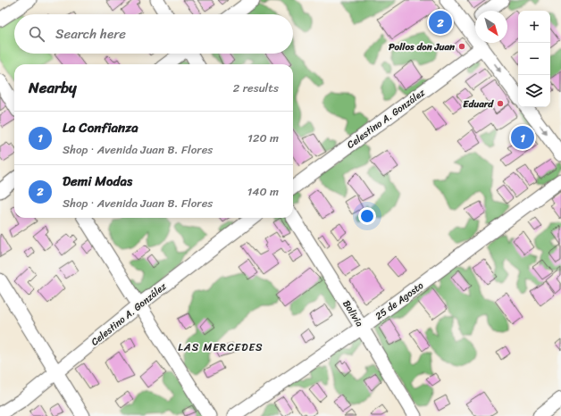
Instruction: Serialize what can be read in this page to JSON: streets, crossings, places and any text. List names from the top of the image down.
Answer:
{
  "streets": {
    "street": ["Celestino A. González", "25 de Agosto", "Bolivia"]
  },
  "crossings": [
    ["25 de Agosto", "Bolivia"]
  ],
  "districts": ["LAS MERCEDES"],
  "places": ["Pollos don Juan", "Eduard"],
  "north": "bottom right",
  "page": {
    "pins": ["2", "1"],
    "map_buttons": ["+", "−"],
    "search": "Search here",
    "heading": ["Nearby", "2 results"],
    "list": [
      {
        "mark": "1",
        "name": "La Confianza",
        "note": "Shop · Avenida Juan B. Flores",
        "value": "120 m"
      },
      {
        "mark": "2",
        "name": "Demi Modas",
        "note": "Shop · Avenida Juan B. Flores",
        "value": "140 m"
      }
    ]
  }
}
